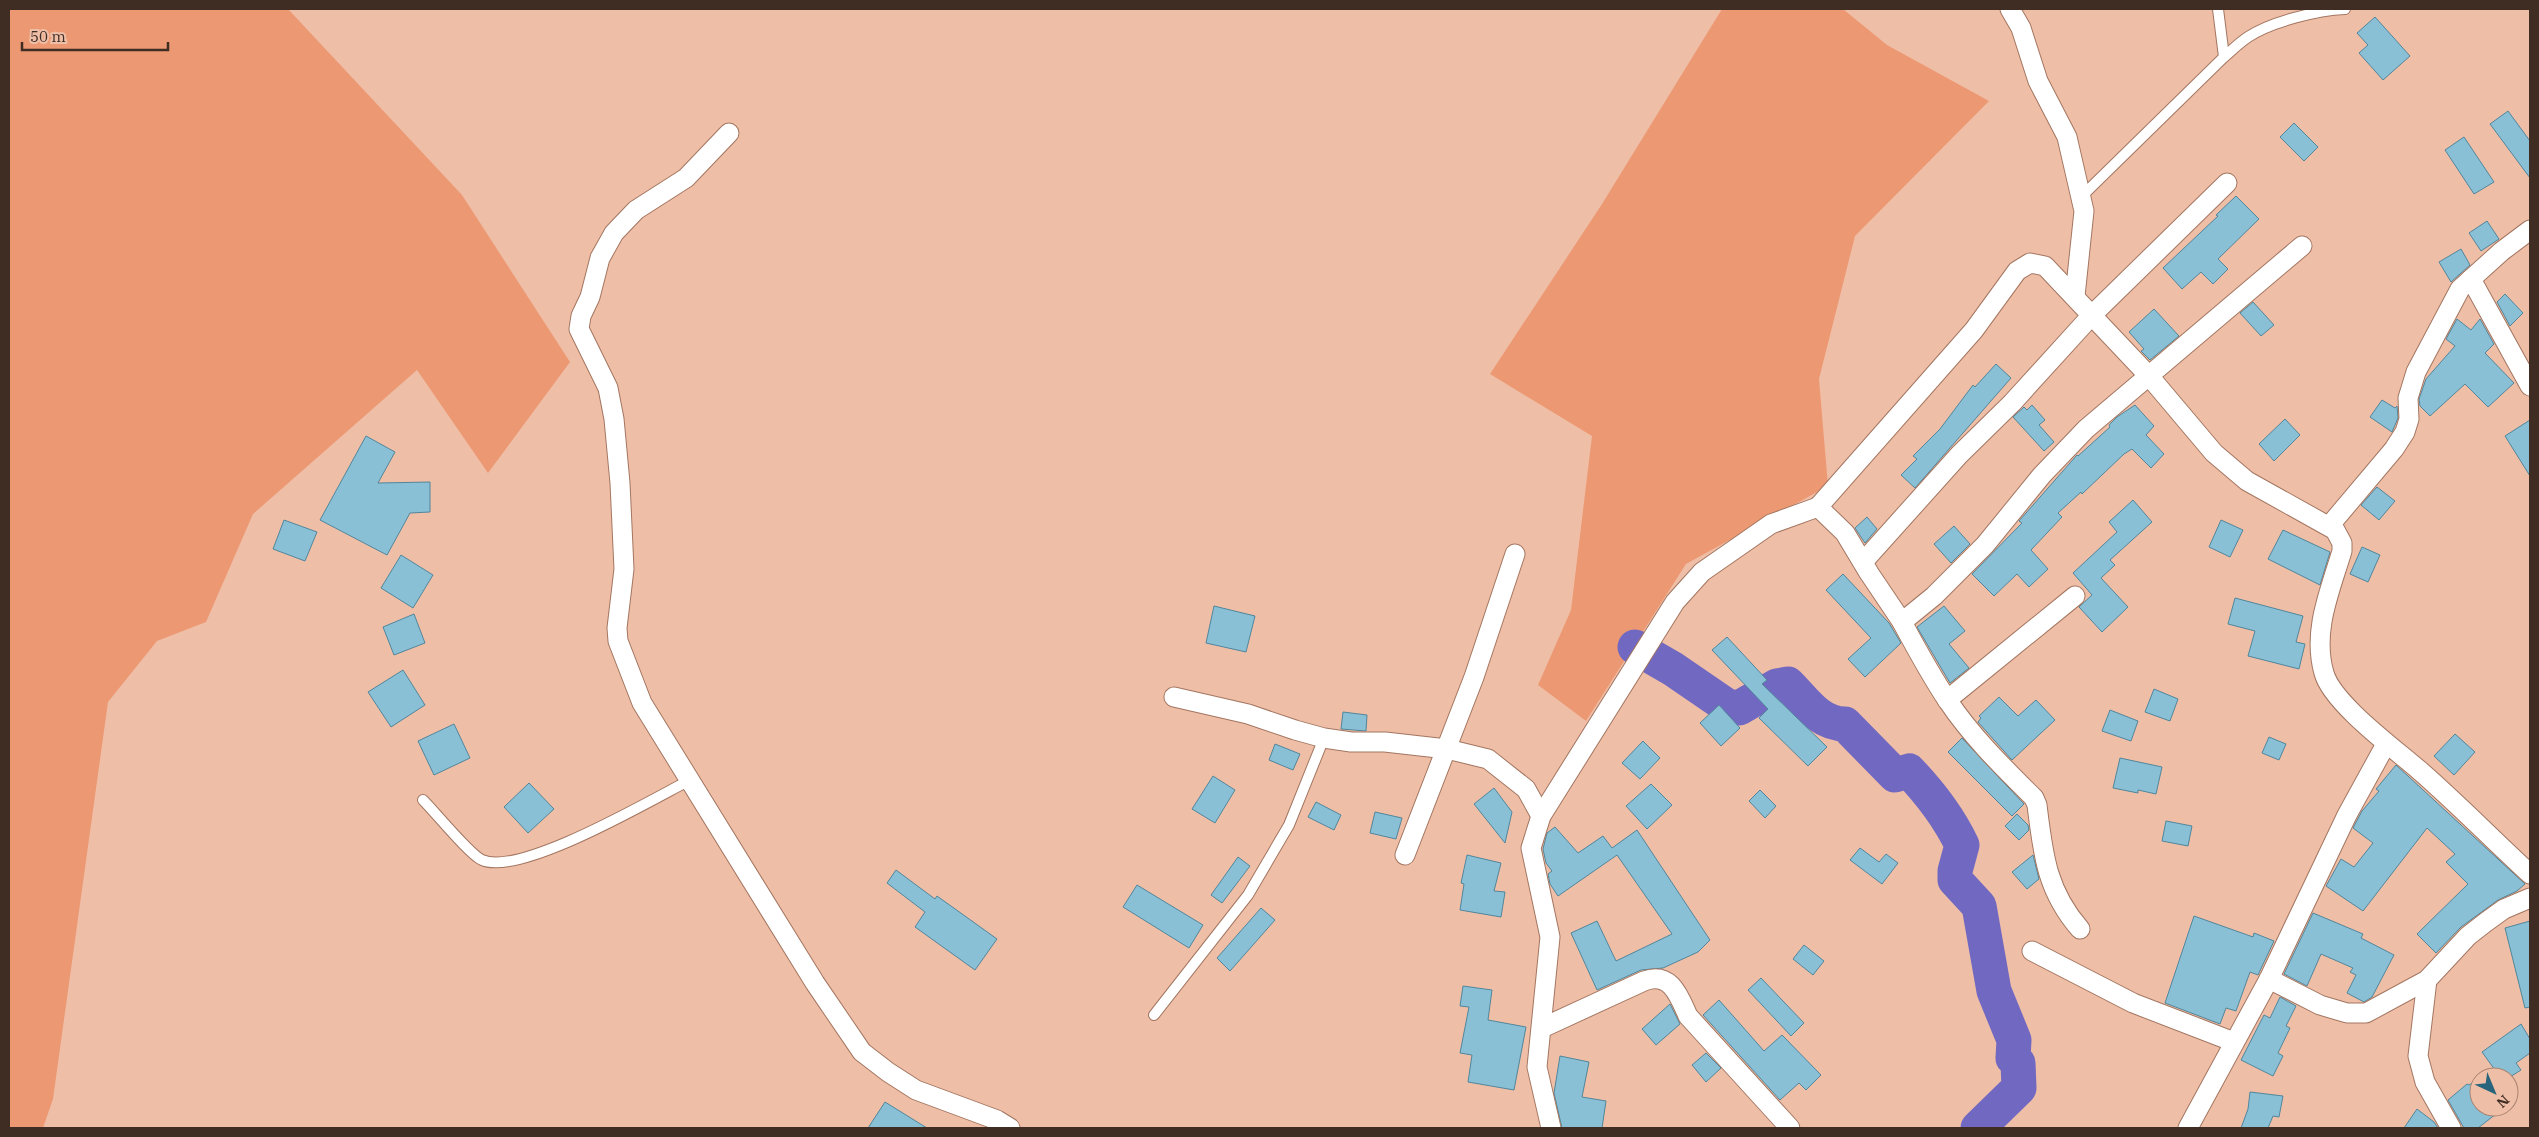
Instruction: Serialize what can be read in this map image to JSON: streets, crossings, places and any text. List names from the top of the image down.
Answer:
{
  "scale_bar": "50 m",
  "north": "bottom right"
}
